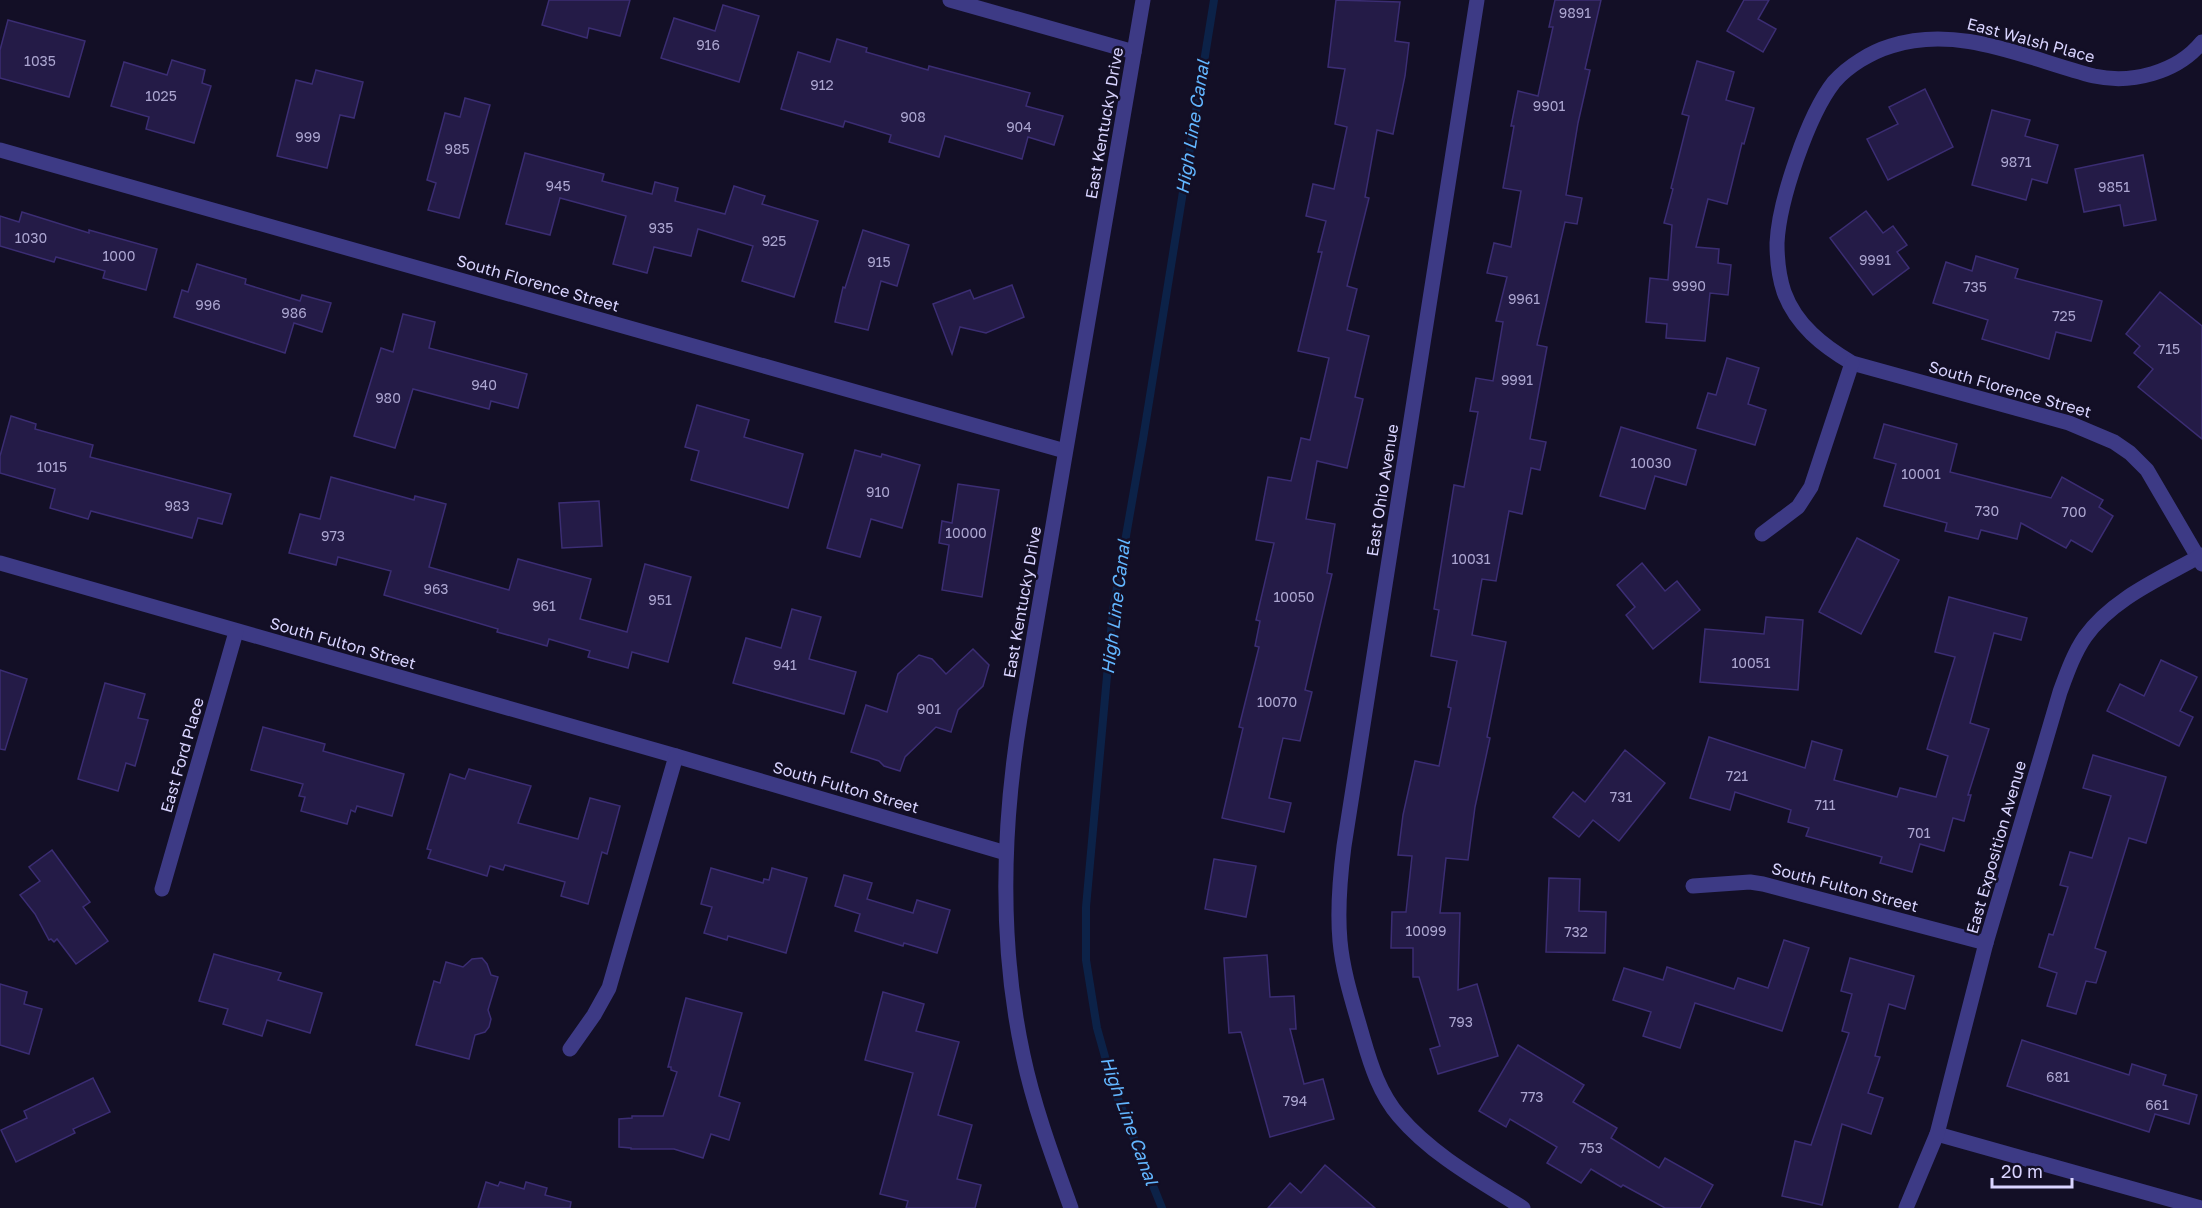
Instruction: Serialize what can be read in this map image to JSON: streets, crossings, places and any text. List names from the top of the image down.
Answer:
{
  "streets": {
    "street": [
      "East Walsh Place",
      "East Kentucky Drive",
      "South Florence Street",
      "East Ohio Avenue",
      "South Fulton Street",
      "East Ford Place",
      "East Exposition Avenue"
    ]
  },
  "crossings": [
    ["East Walsh Place", "South Florence Street"],
    ["East Kentucky Drive", "South Florence Street"],
    ["East Kentucky Drive", "South Fulton Street"],
    ["South Florence Street", "East Exposition Avenue"],
    ["South Fulton Street", "East Ford Place"],
    ["South Fulton Street", "East Exposition Avenue"]
  ],
  "water": ["High Line Canal"],
  "house_numbers": [
    "9891",
    "916",
    "1035",
    "912",
    "1025",
    "9901",
    "908",
    "904",
    "999",
    "985",
    "9871",
    "945",
    "9851",
    "935",
    "1030",
    "925",
    "1000",
    "9991",
    "915",
    "9990",
    "735",
    "9961",
    "996",
    "986",
    "725",
    "715",
    "9991",
    "940",
    "980",
    "10030",
    "1015",
    "10001",
    "910",
    "983",
    "730",
    "700",
    "10000",
    "973",
    "10031",
    "963",
    "10050",
    "951",
    "961",
    "10051",
    "941",
    "10070",
    "901",
    "721",
    "731",
    "711",
    "701",
    "10099",
    "732",
    "793",
    "681",
    "773",
    "794",
    "661",
    "753"
  ],
  "scale_bar": "20 m"
}
